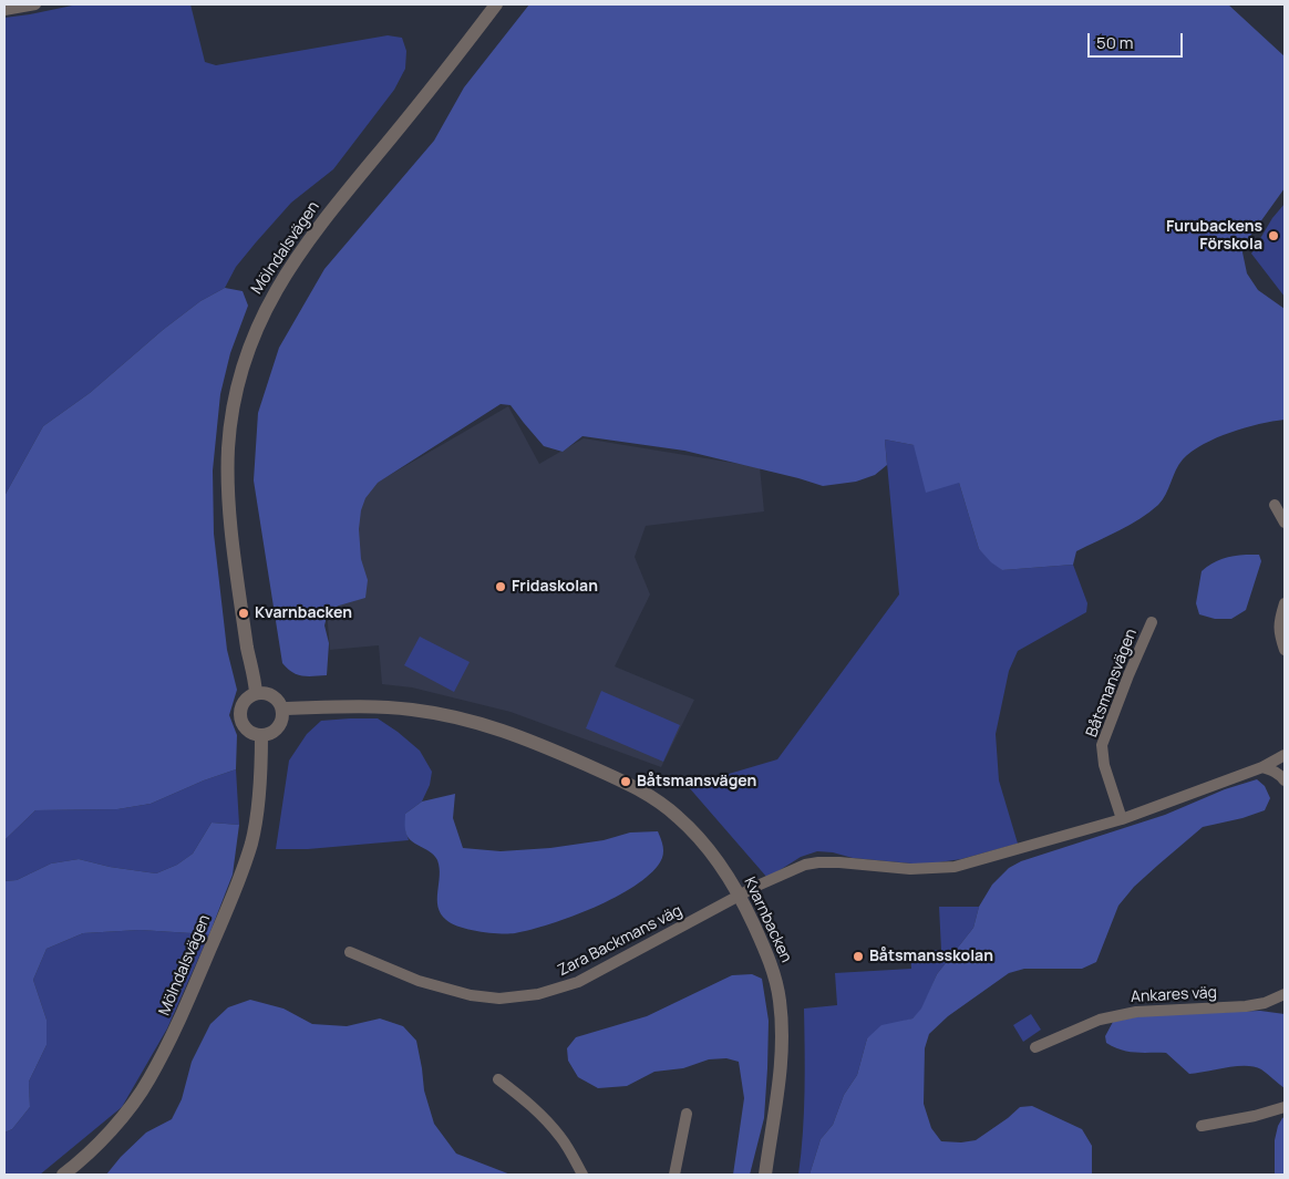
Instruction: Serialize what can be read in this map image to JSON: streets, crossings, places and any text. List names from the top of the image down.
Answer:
{
  "streets": {
    "street": [
      "Mölndalsvägen",
      "Båtsmansvägen",
      "Kvarnbacken",
      "Zara Backmans väg",
      "Ankares väg"
    ]
  },
  "crossings": [
    ["Mölndalsvägen", "Kvarnbacken"],
    ["Kvarnbacken", "Zara Backmans väg"]
  ],
  "places": [
    "Furubackens Förskola",
    "Fridaskolan",
    "Kvarnbacken",
    "Båtsmansvägen",
    "Båtsmansskolan"
  ],
  "scale_bar": "50 m"
}
